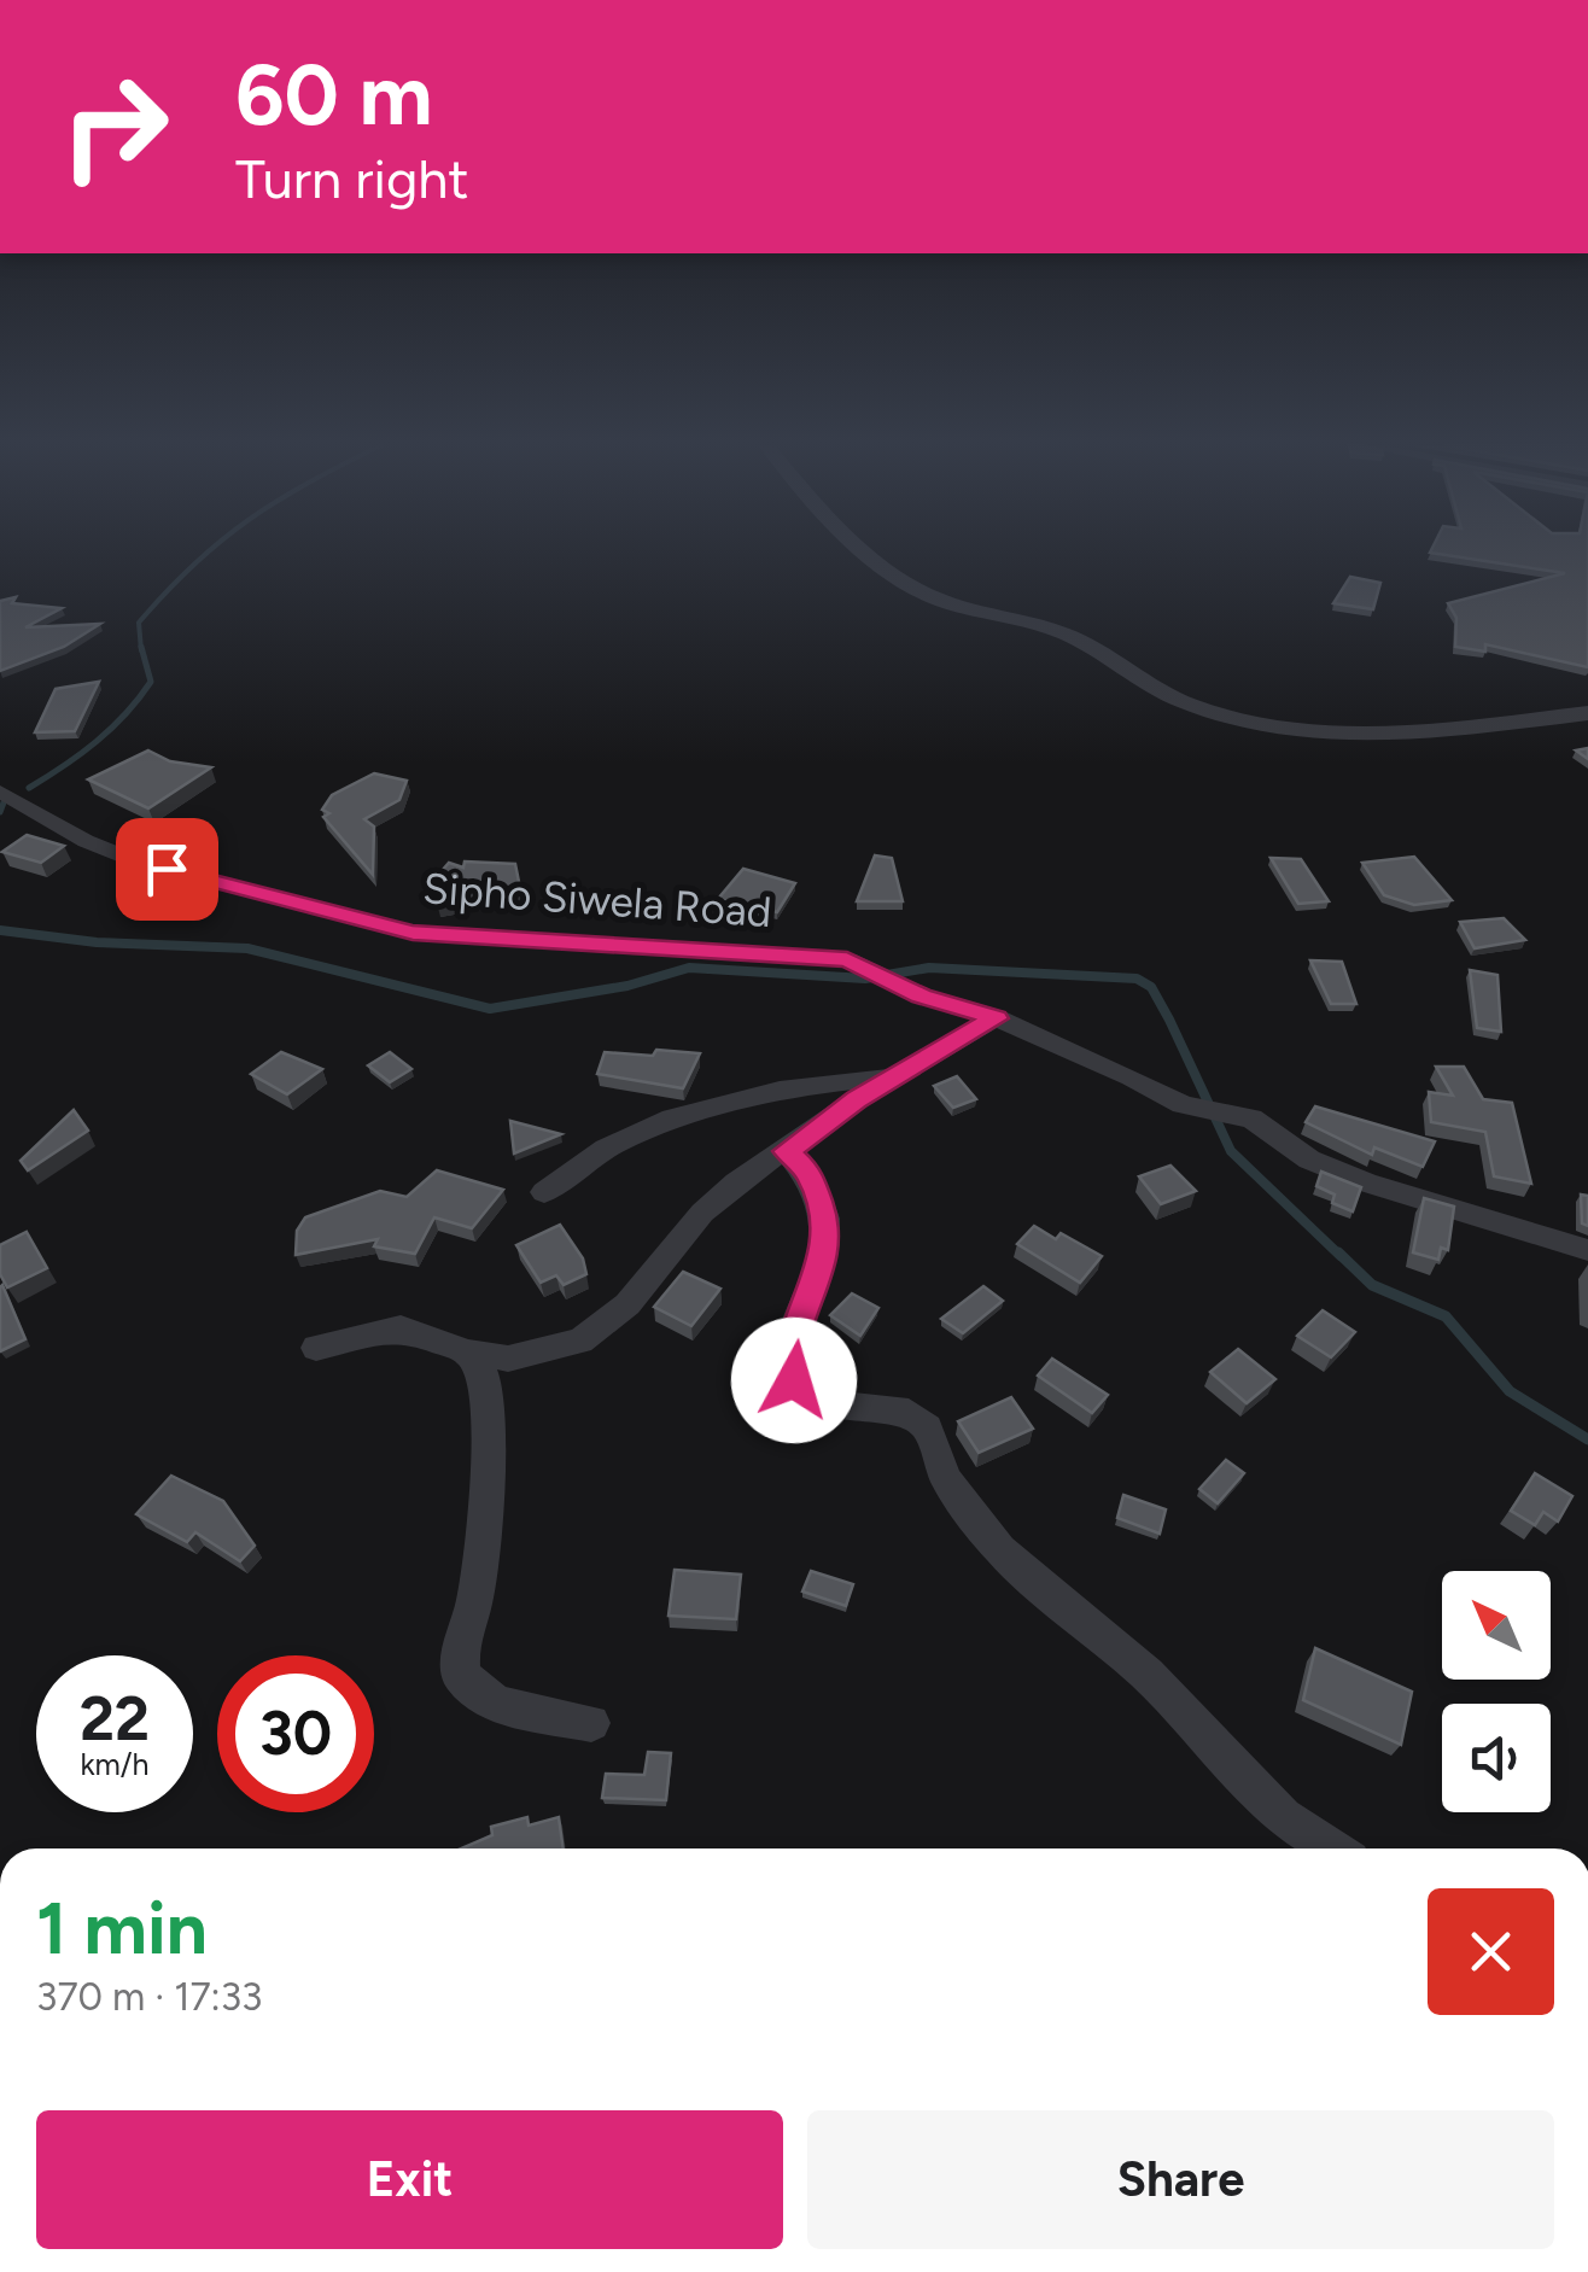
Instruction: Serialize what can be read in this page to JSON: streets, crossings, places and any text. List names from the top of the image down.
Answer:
{
  "streets": {
    "street": ["Sipho Siwela Road"]
  },
  "north": "top left",
  "page": {
    "turn": ["60 m", "Turn right"],
    "speed": "22 km/h",
    "limit": "30",
    "heading": ["1 min", "370 m · 17:33"],
    "buttons": ["Exit", "Share"]
  }
}
